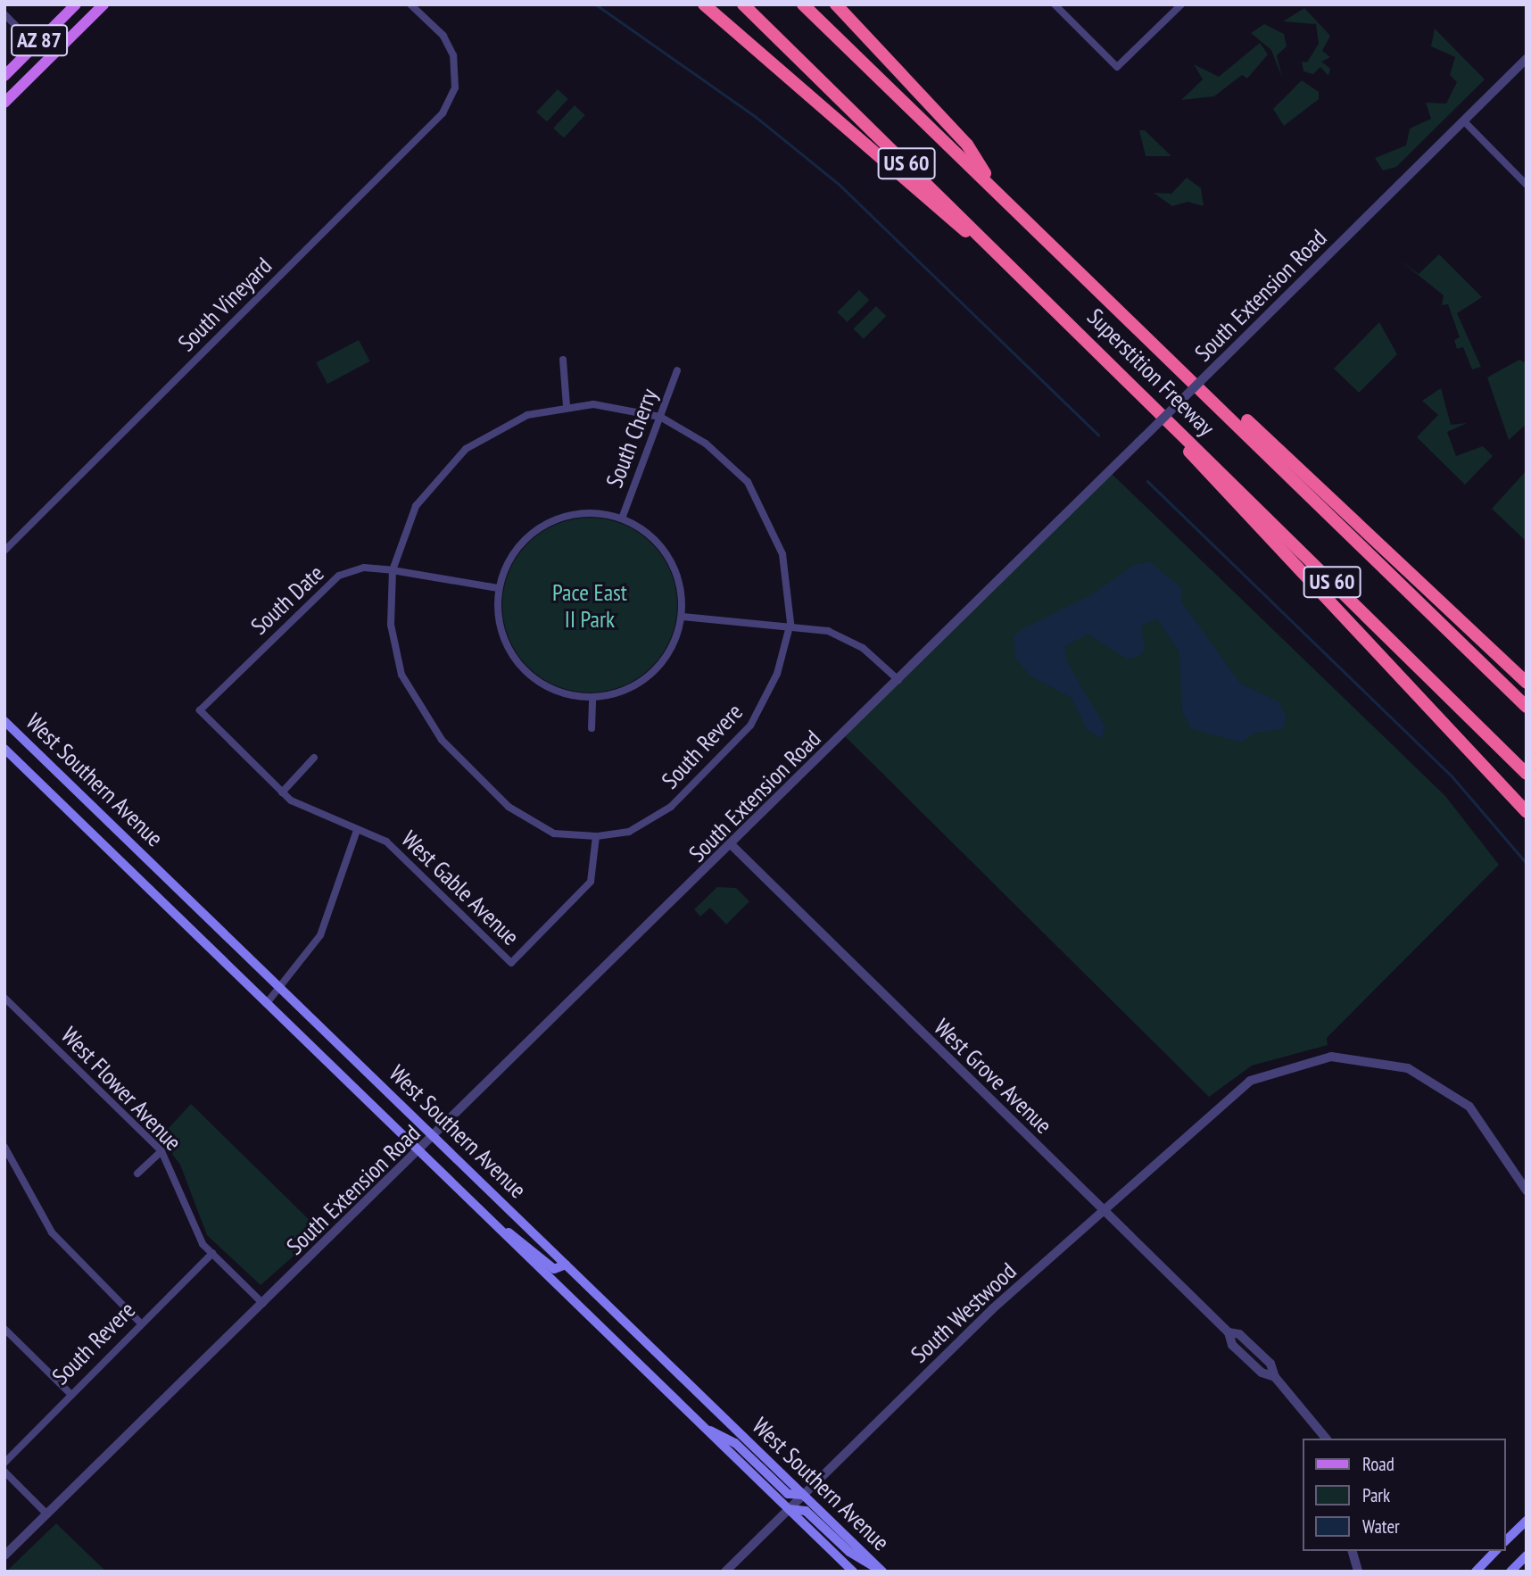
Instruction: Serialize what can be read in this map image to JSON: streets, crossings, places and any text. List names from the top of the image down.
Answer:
{
  "streets": {
    "highway": ["US 60", "Superstition Freeway"],
    "main road": ["AZ 87", "West Southern Avenue"],
    "street": [
      "South Extension Road",
      "South Vineyard",
      "South Cherry",
      "South Date",
      "South Revere",
      "West Gable Avenue",
      "West Grove Avenue",
      "West Flower Avenue",
      "South Westwood"
    ]
  },
  "crossings": [
    ["South Extension Road", "West Southern Avenue"],
    ["South Extension Road", "West Grove Avenue"],
    ["South Extension Road", "West Flower Avenue"],
    ["South Cherry", "South Date"],
    ["South Cherry", "South Revere"],
    ["South Date", "South Revere"],
    ["South Date", "West Gable Avenue"],
    ["South Revere", "West Gable Avenue"],
    ["South Revere", "West Flower Avenue"],
    ["West Southern Avenue", "South Westwood"],
    ["West Grove Avenue", "South Westwood"]
  ],
  "parks": ["Pace East II Park"],
  "legend": ["Road", "Park", "Water"]
}
